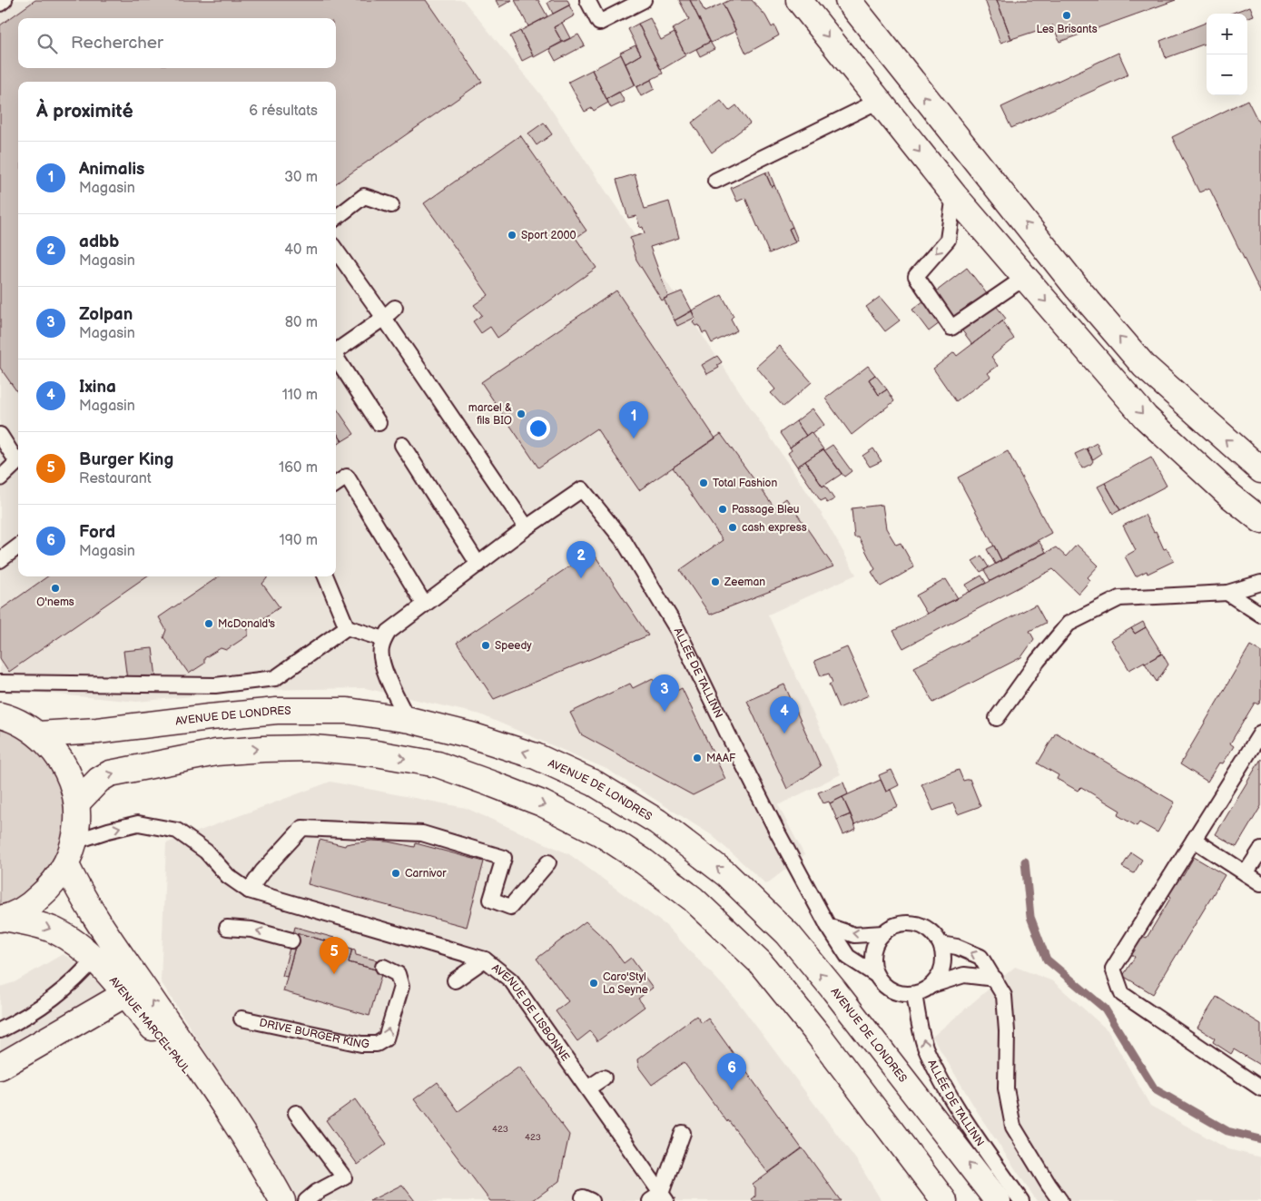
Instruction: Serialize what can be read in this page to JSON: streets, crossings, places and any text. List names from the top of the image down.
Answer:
{
  "streets": {
    "main road": ["AVENUE DE LONDRES", "AVENUE MARCEL PAUL"],
    "lane": ["ALLÉE DE TALLINN", "AVENUE DE LISBONNE", "DRIVE BURGER KING"]
  },
  "one_way": ["AVENUE DE LONDRES"],
  "places": [
    "Les Brisants",
    "Sport 2000",
    "marcel & fils BIO",
    "Total Fashion",
    "Passage Bleu",
    "cash express",
    "Zeeman",
    "O'nems",
    "McDonald's",
    "Speedy",
    "MAAF",
    "Carnivor",
    "Caro'Styl La Seyne"
  ],
  "house_numbers": ["423", "423"],
  "page": {
    "map_buttons": ["+", "−"],
    "search": "Rechercher",
    "heading": ["À proximité", "6 résultats"],
    "list": [
      {
        "mark": "1",
        "name": "Animalis",
        "note": "Magasin",
        "value": "30 m"
      },
      {
        "mark": "2",
        "name": "adbb",
        "note": "Magasin",
        "value": "40 m"
      },
      {
        "mark": "3",
        "name": "Zolpan",
        "note": "Magasin",
        "value": "80 m"
      },
      {
        "mark": "4",
        "name": "Ixina",
        "note": "Magasin",
        "value": "110 m"
      },
      {
        "mark": "5",
        "name": "Burger King",
        "note": "Restaurant",
        "value": "160 m"
      },
      {
        "mark": "6",
        "name": "Ford",
        "note": "Magasin",
        "value": "190 m"
      }
    ],
    "pins": [
      "1",
      "2",
      "3",
      "4",
      "5",
      "6"
    ]
  }
}
